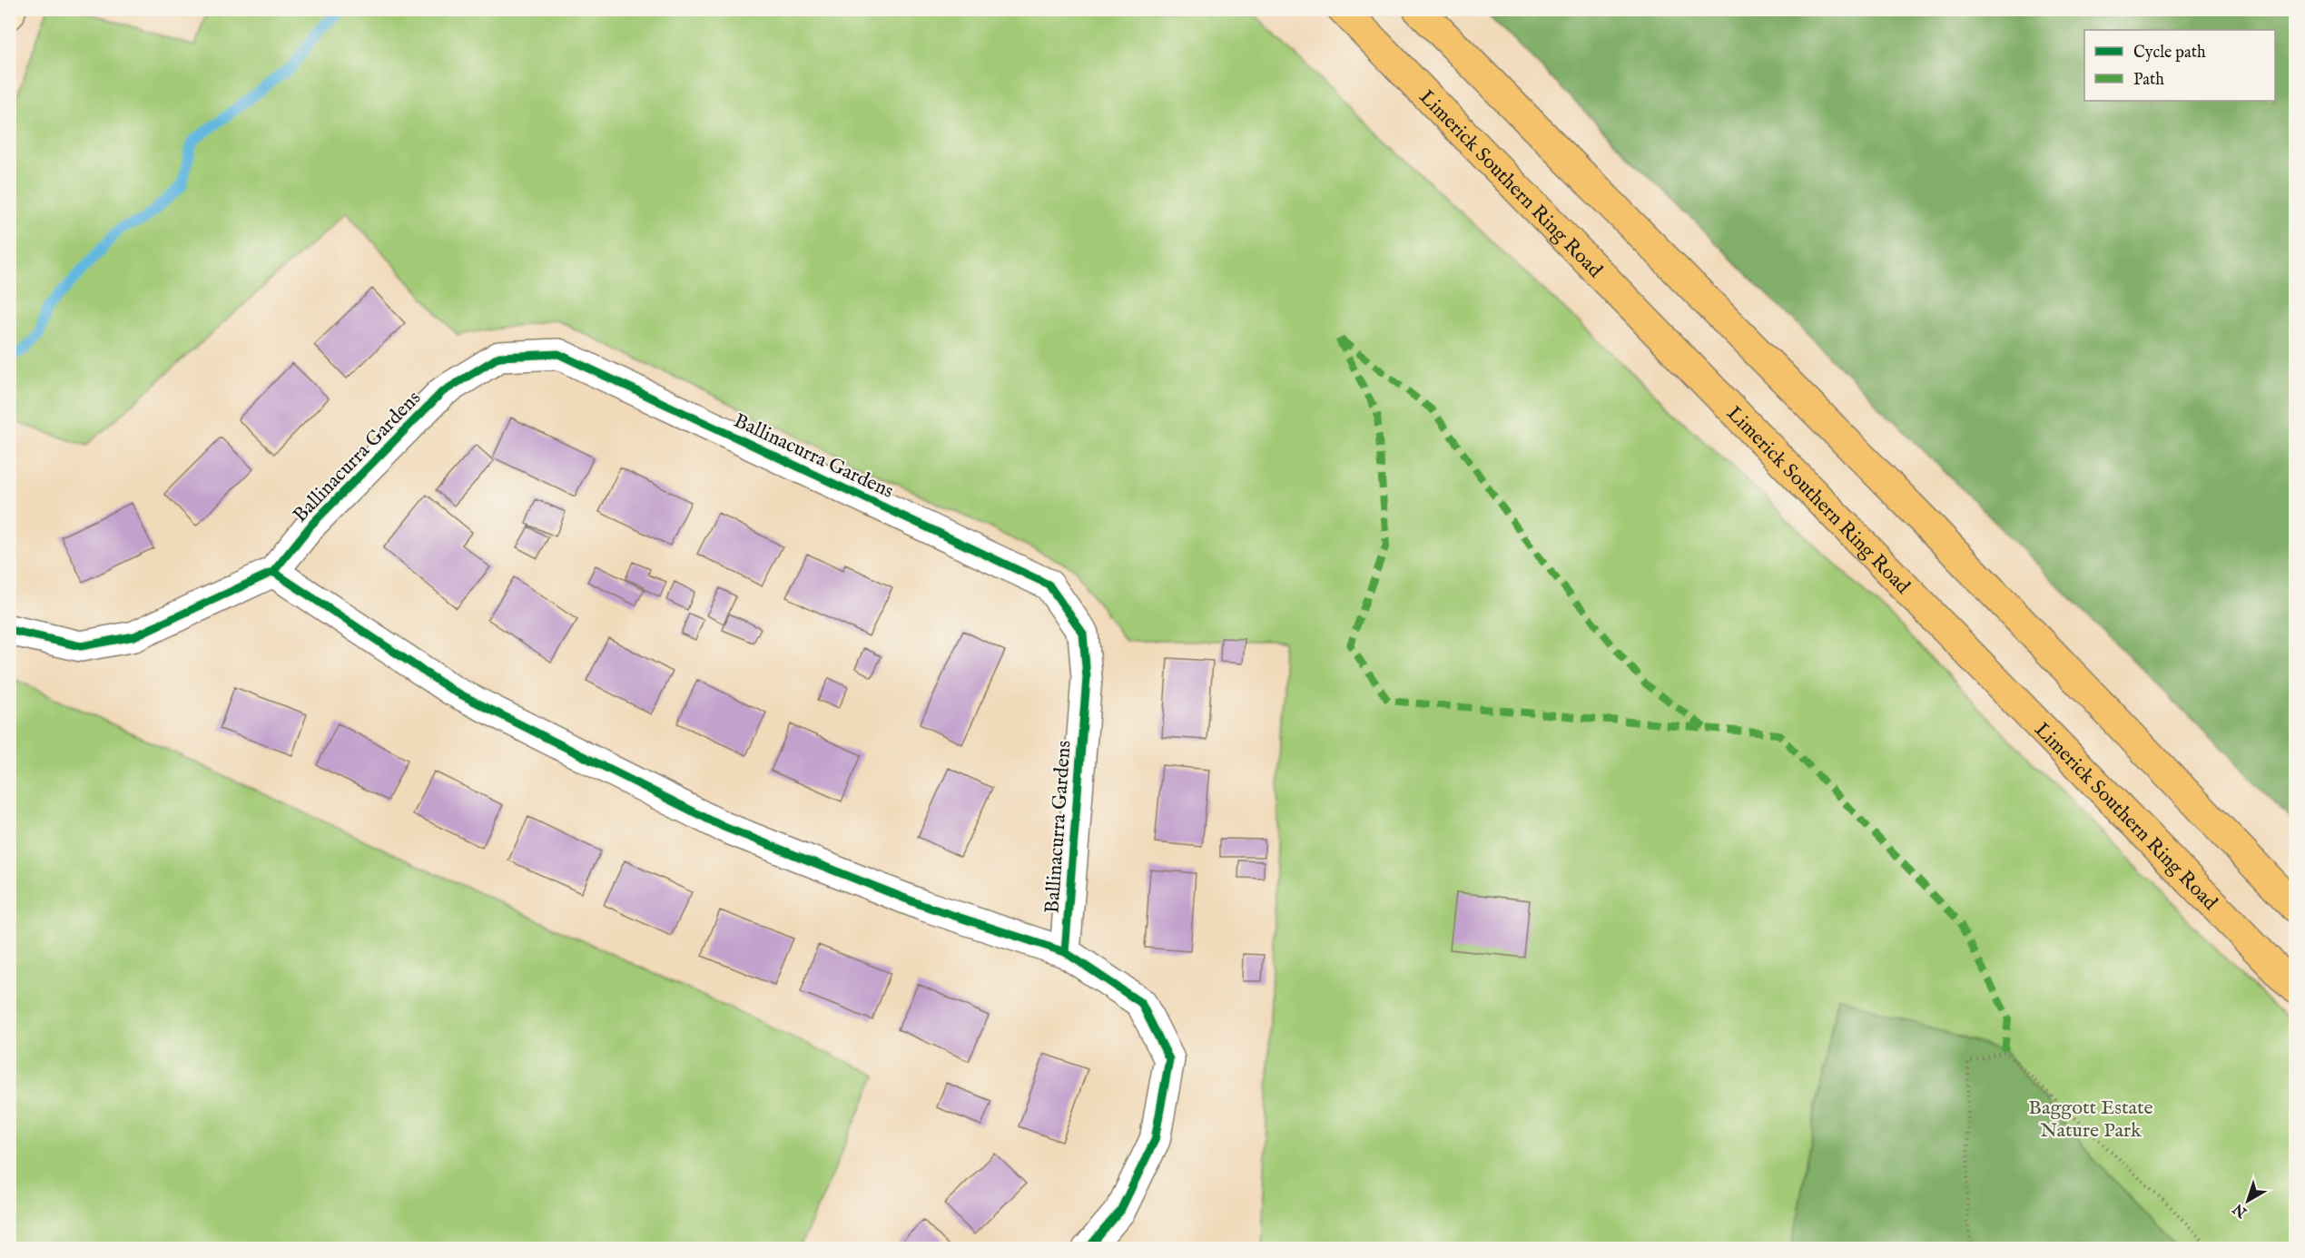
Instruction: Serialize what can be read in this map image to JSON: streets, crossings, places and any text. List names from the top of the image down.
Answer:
{
  "streets": {
    "highway": ["Limerick Southern Ring Road"],
    "street": ["Ballinacurra Gardens"]
  },
  "parks": ["Baggott Estate Nature Park"],
  "legend": ["Cycle path", "Path"],
  "north": "bottom left"
}
